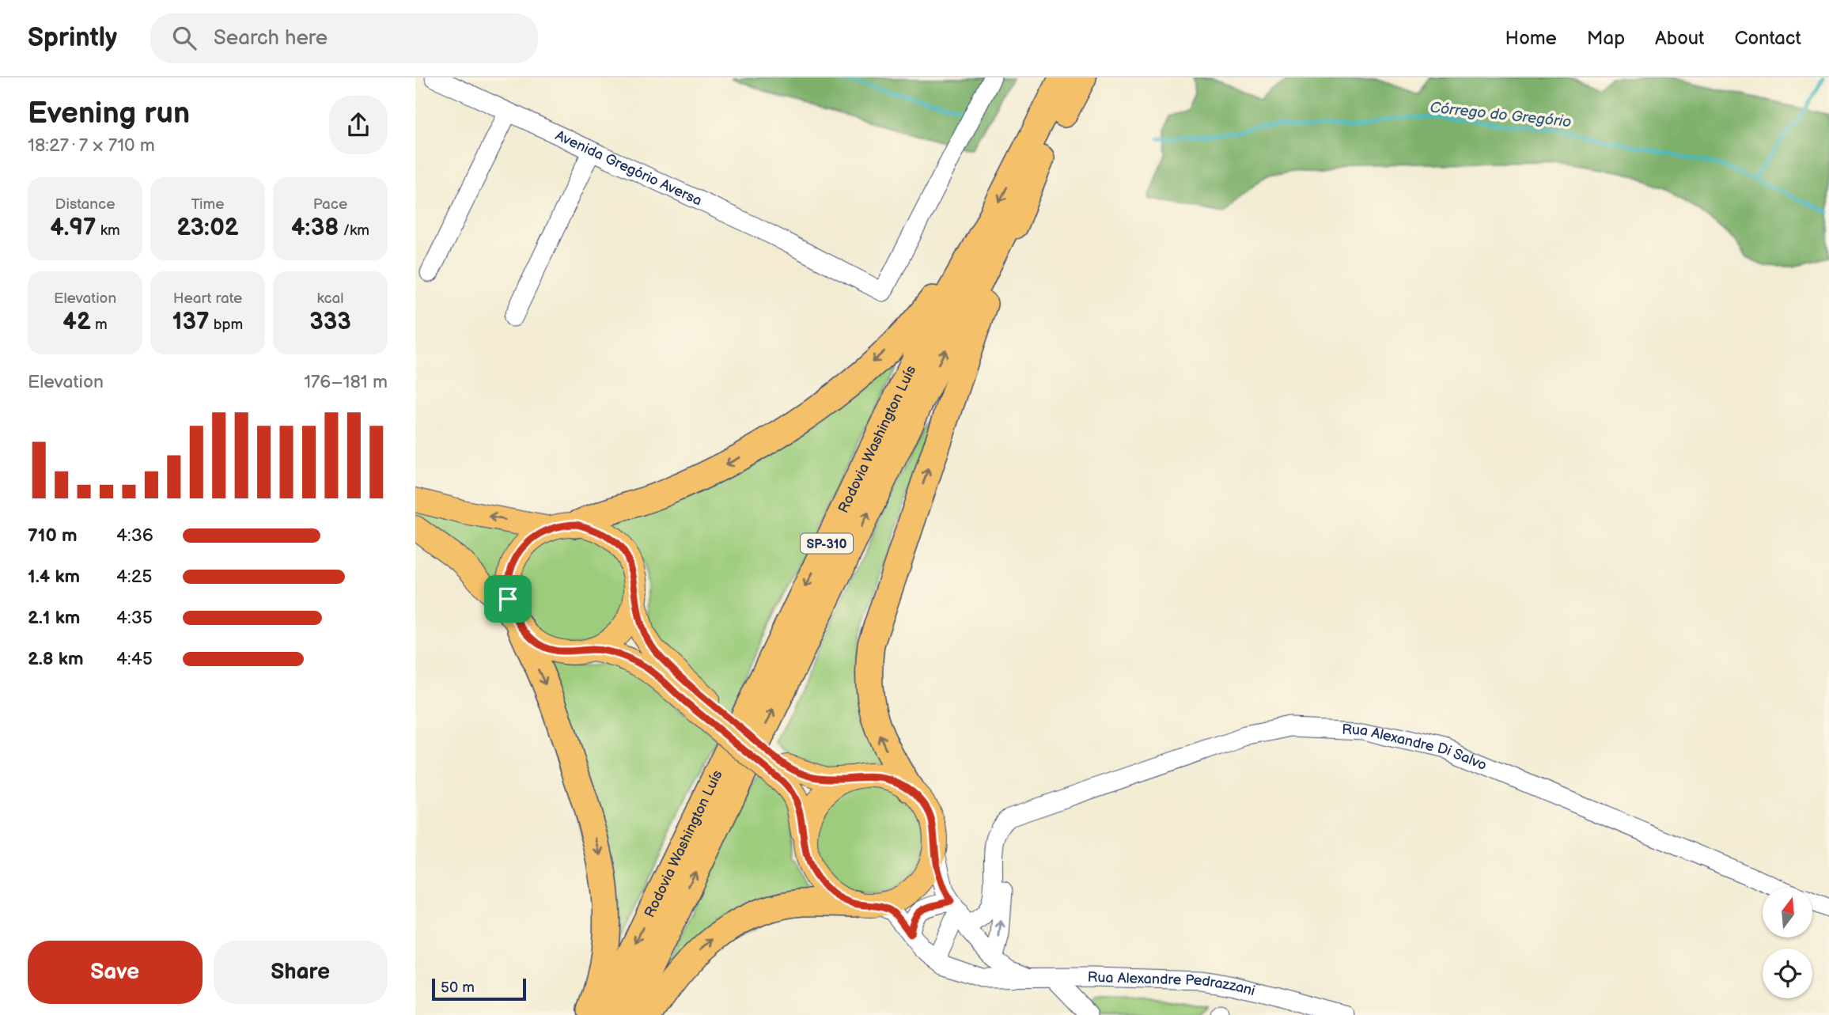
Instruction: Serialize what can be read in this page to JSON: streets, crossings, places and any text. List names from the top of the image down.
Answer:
{
  "streets": {
    "highway": ["Rodovia Washington Luís", "SP-310"],
    "street": ["Avenida Gregório Aversa", "Rua Alexandre Di Salvo", "Rua Alexandre Pedrazzani"]
  },
  "crossings": [
    ["Rua Alexandre Di Salvo", "Rua Alexandre Pedrazzani"]
  ],
  "water": ["Córrego do Gregório"],
  "scale_bar": "50 m",
  "north": "top",
  "page": {
    "header": "Sprintly",
    "search": "Search here",
    "nav": [
      "Home",
      "Map",
      "About",
      "Contact"
    ],
    "heading": ["Evening run", "18:27 · 7 × 710 m"],
    "stats": [
      ["Distance", "4.97 km"],
      ["Time", "23:02"],
      ["Pace", "4:38 /km"],
      ["Elevation", "42 m"],
      ["Heart rate", "137 bpm"],
      ["kcal", "333"]
    ],
    "chart": ["Elevation", "176–181 m"],
    "list": [
      {
        "name": "710 m",
        "note": "4:36"
      },
      {
        "name": "1.4 km",
        "note": "4:25"
      },
      {
        "name": "2.1 km",
        "note": "4:35"
      },
      {
        "name": "2.8 km",
        "note": "4:45"
      }
    ],
    "buttons": ["Save", "Share"],
    "scale": "50 m"
  }
}
